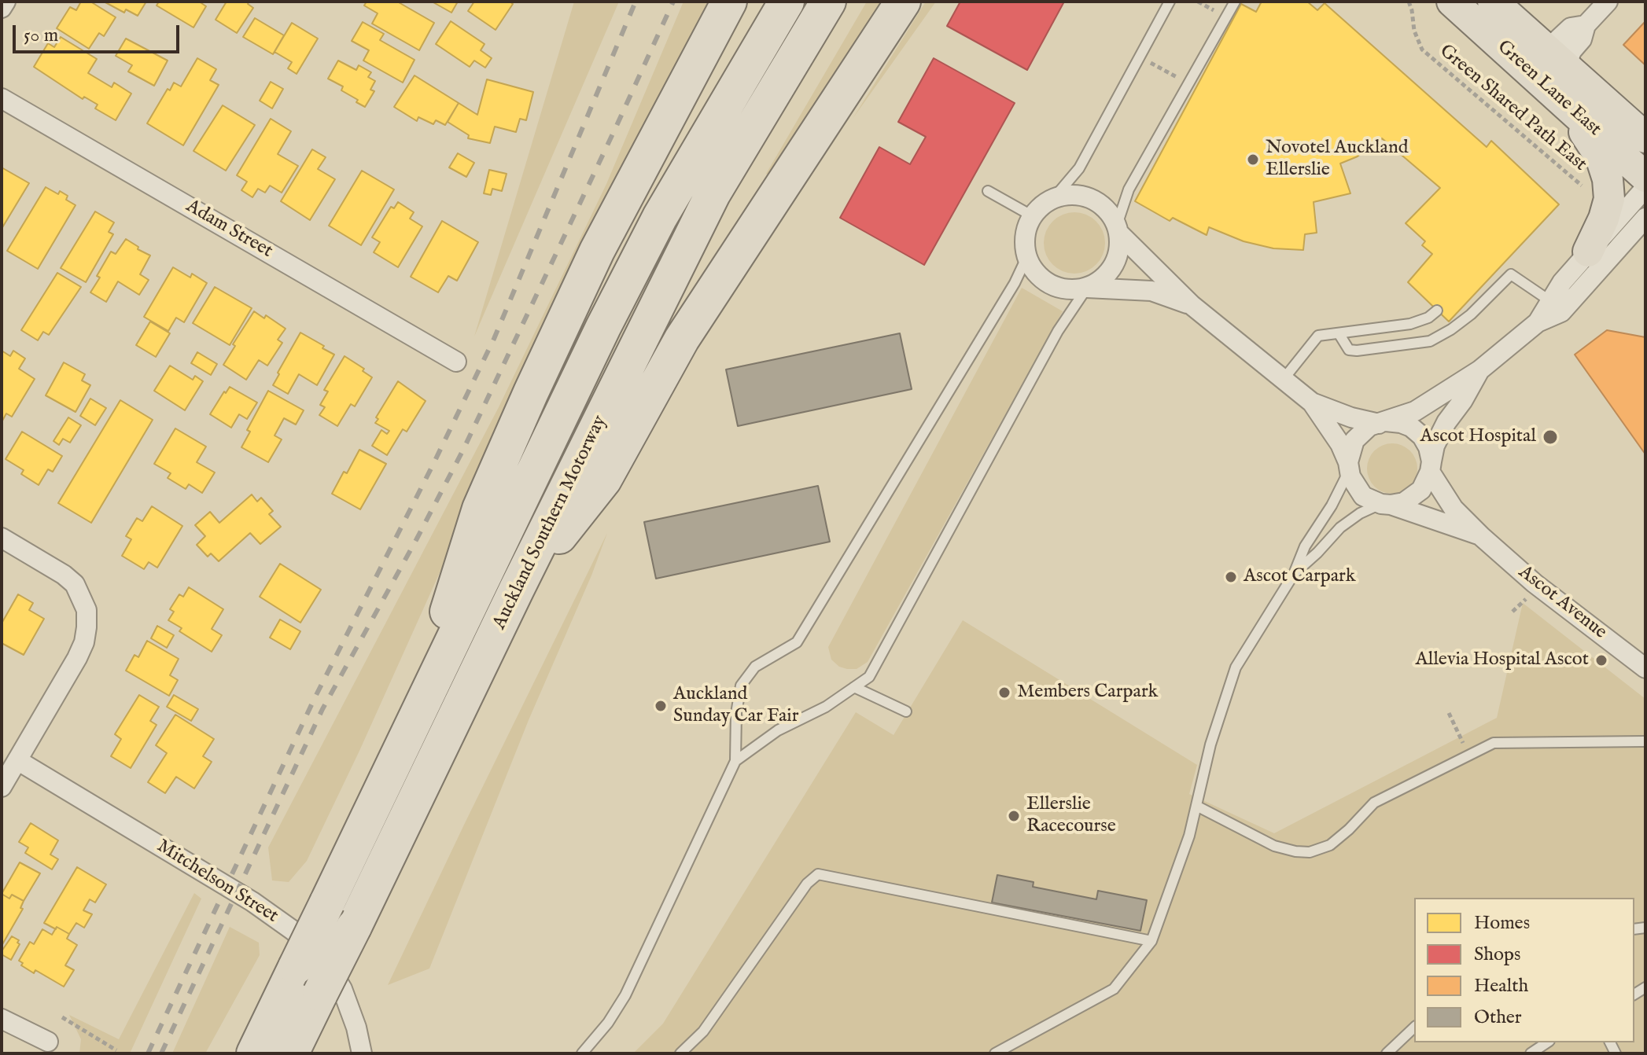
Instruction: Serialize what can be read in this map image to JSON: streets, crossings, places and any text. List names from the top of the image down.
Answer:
{
  "streets": {
    "highway": ["Auckland Southern Motorway"],
    "main road": ["Green Lane East"],
    "street": ["Adam Street", "Ascot Avenue", "Mitchelson Street"],
    "path": ["Green Shared Path East"]
  },
  "places": [
    "Novotel Auckland Ellerslie",
    "Ascot Hospital",
    "Ascot Carpark",
    "Allevia Hospital Ascot",
    "Members Carpark",
    "Auckland Sunday Car Fair",
    "Ellerslie Racecourse"
  ],
  "legend": [
    "Homes",
    "Shops",
    "Health",
    "Other"
  ],
  "scale_bar": "50 m"
}
